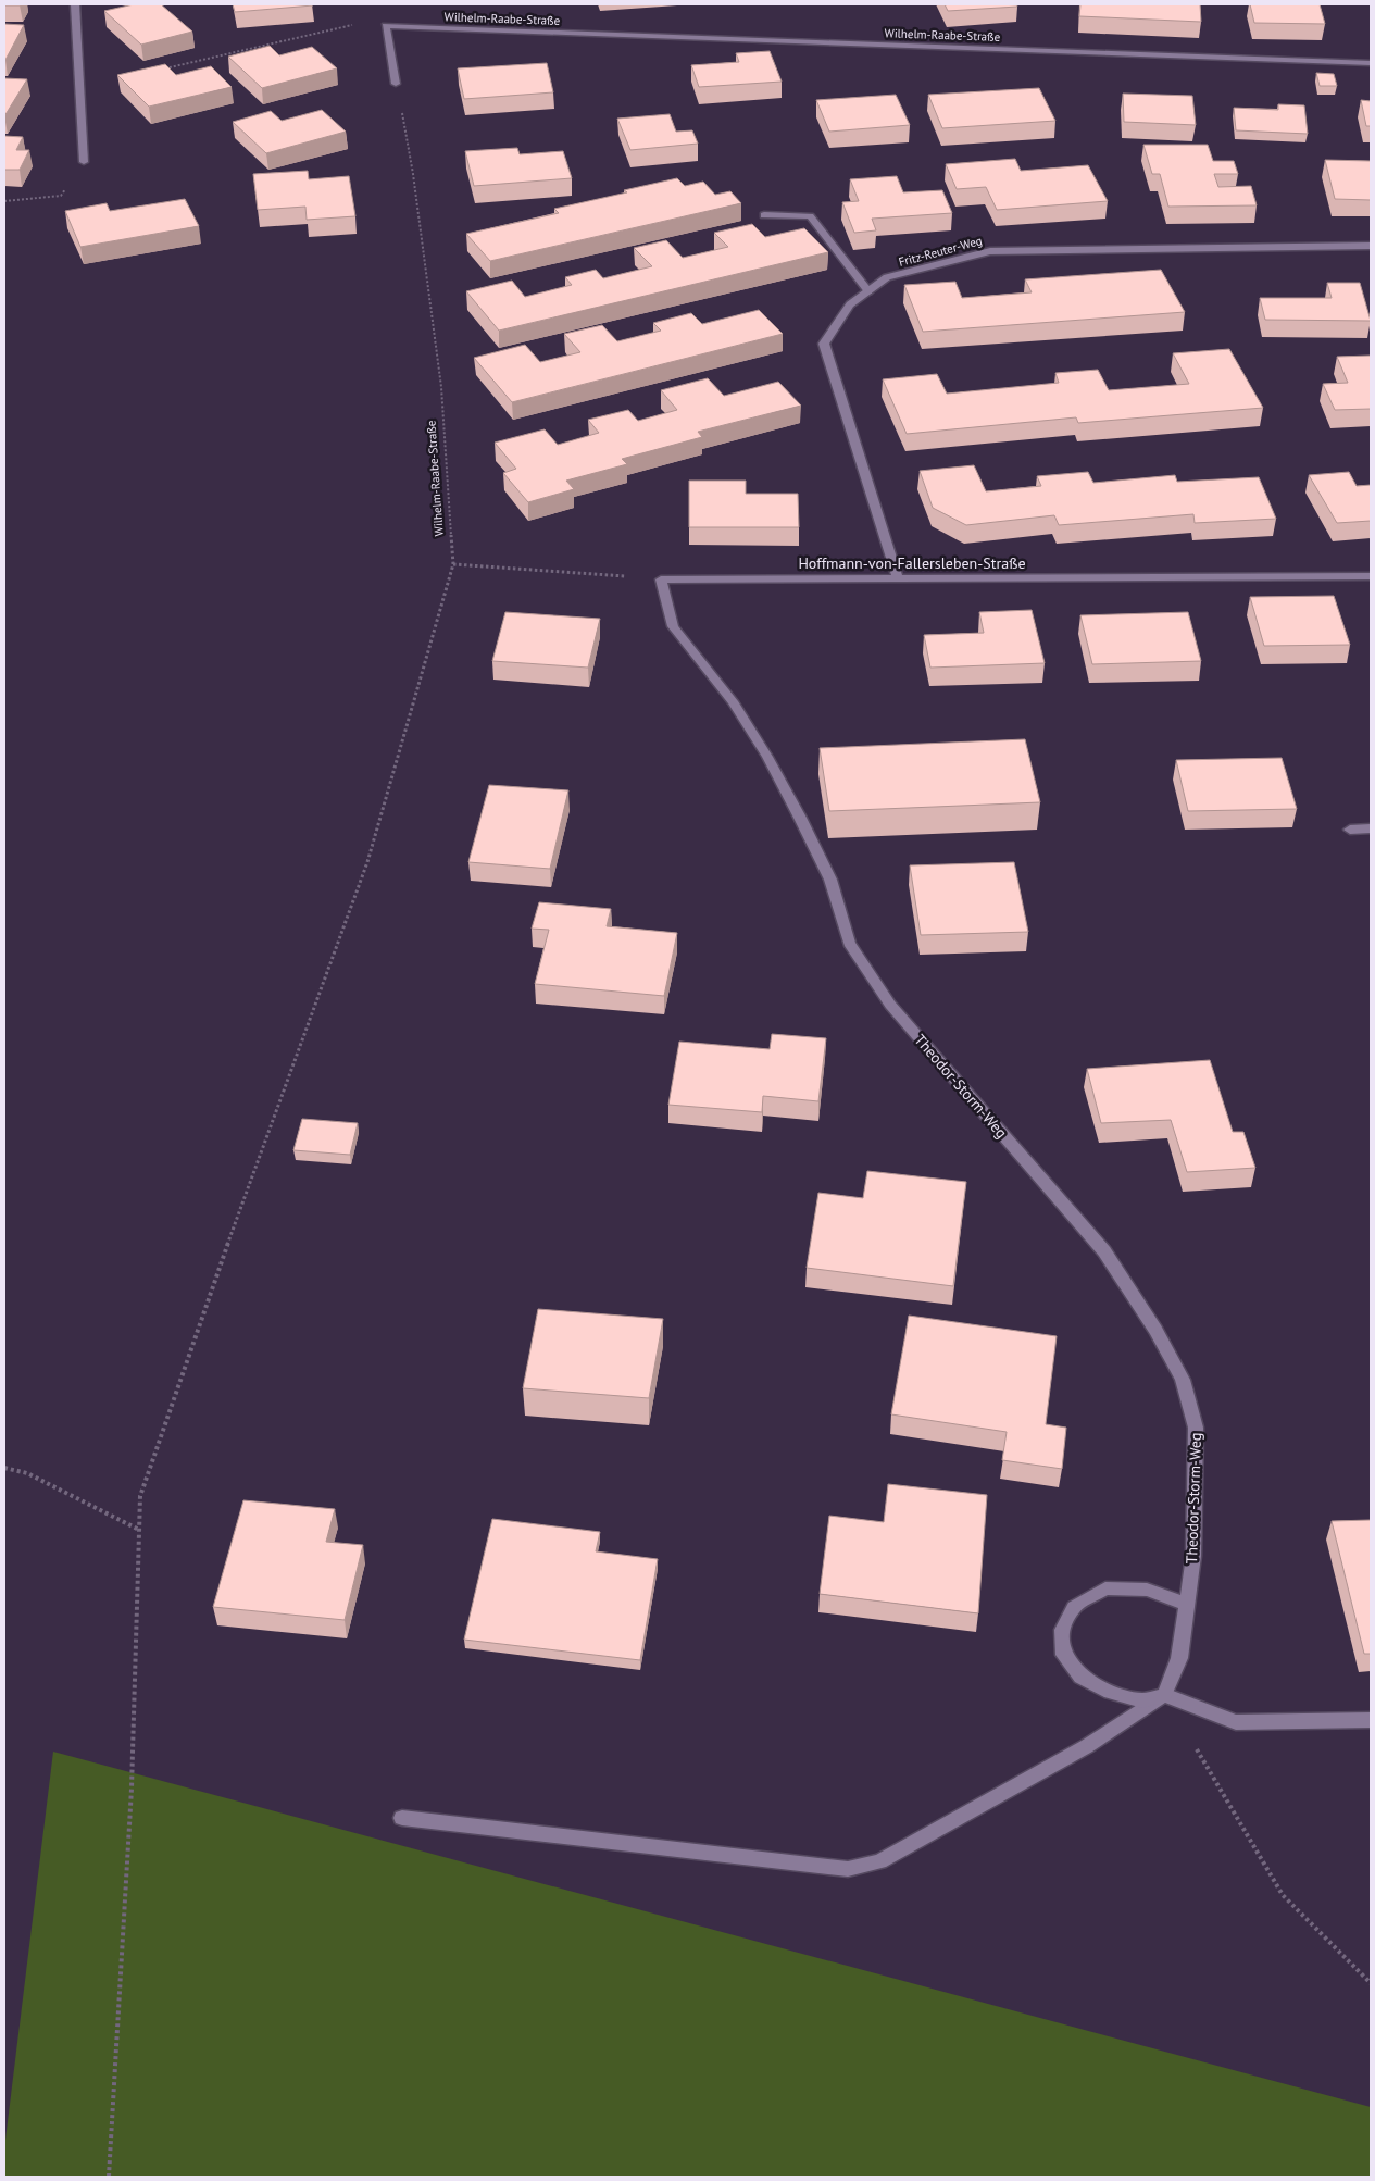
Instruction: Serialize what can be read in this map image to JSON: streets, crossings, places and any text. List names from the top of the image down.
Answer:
{
  "streets": {
    "street": [
      "Wilhelm-Raabe-Straße",
      "Fritz-Reuter-Weg",
      "Hoffmann-von-Fallersleben-Straße",
      "Theodor-Storm-Weg"
    ]
  },
  "crossings": [
    ["Fritz-Reuter-Weg", "Hoffmann-von-Fallersleben-Straße"],
    ["Hoffmann-von-Fallersleben-Straße", "Theodor-Storm-Weg"]
  ]
}
